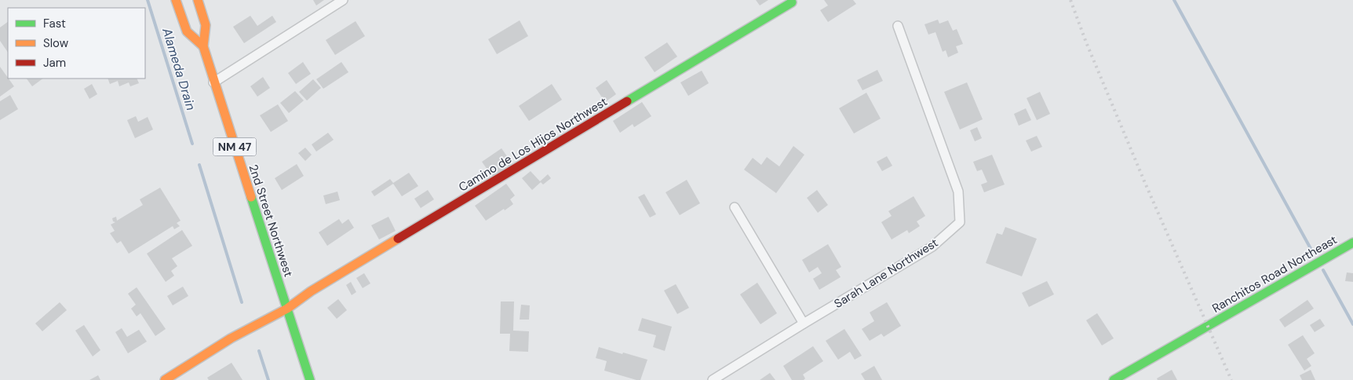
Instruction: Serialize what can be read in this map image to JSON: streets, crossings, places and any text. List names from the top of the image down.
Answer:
{
  "streets": {
    "street": [
      "Camino de Los Hijos Northwest",
      "NM 47",
      "2nd Street Northwest",
      "Sarah Lane Northwest",
      "Ranchitos Road Northeast"
    ]
  },
  "crossings": [
    ["Camino de Los Hijos Northwest", "2nd Street Northwest"]
  ],
  "water": ["Alameda Drain"],
  "legend": ["Fast", "Slow", "Jam"]
}
